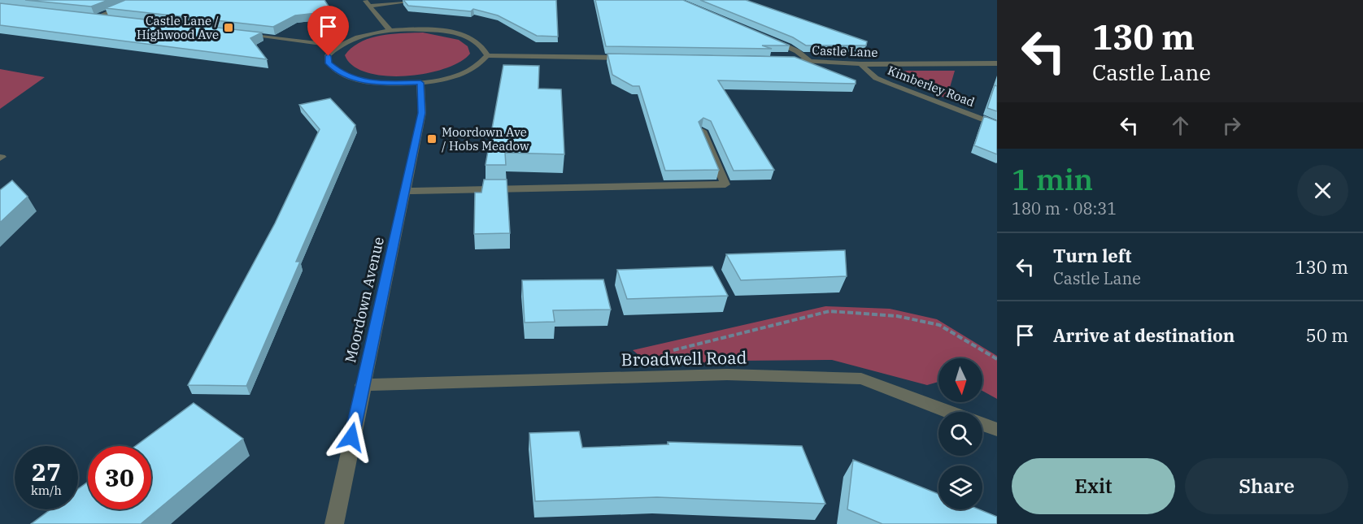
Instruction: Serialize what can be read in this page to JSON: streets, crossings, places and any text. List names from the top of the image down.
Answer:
{
  "streets": {
    "street": [
      "Castle Lane",
      "Kimberley Road",
      "Moordown Avenue",
      "Broadwell Road"
    ]
  },
  "crossings": [
    ["Castle Lane", "Kimberley Road"],
    ["Moordown Avenue", "Broadwell Road"]
  ],
  "places": {
    "transit": ["Castle Lane / Highwood Ave", "Moordown Ave / Hobs Meadow"]
  },
  "north": "bottom",
  "page": {
    "turn": ["130 m", "Castle Lane"],
    "heading": ["1 min", "180 m · 08:31"],
    "list": [
      {
        "name": "Turn left",
        "note": "Castle Lane",
        "value": "130 m"
      },
      {
        "name": "Arrive at destination",
        "value": "50 m"
      }
    ],
    "speed": "27 km/h",
    "limit": "30",
    "buttons": ["Exit", "Share"]
  }
}
